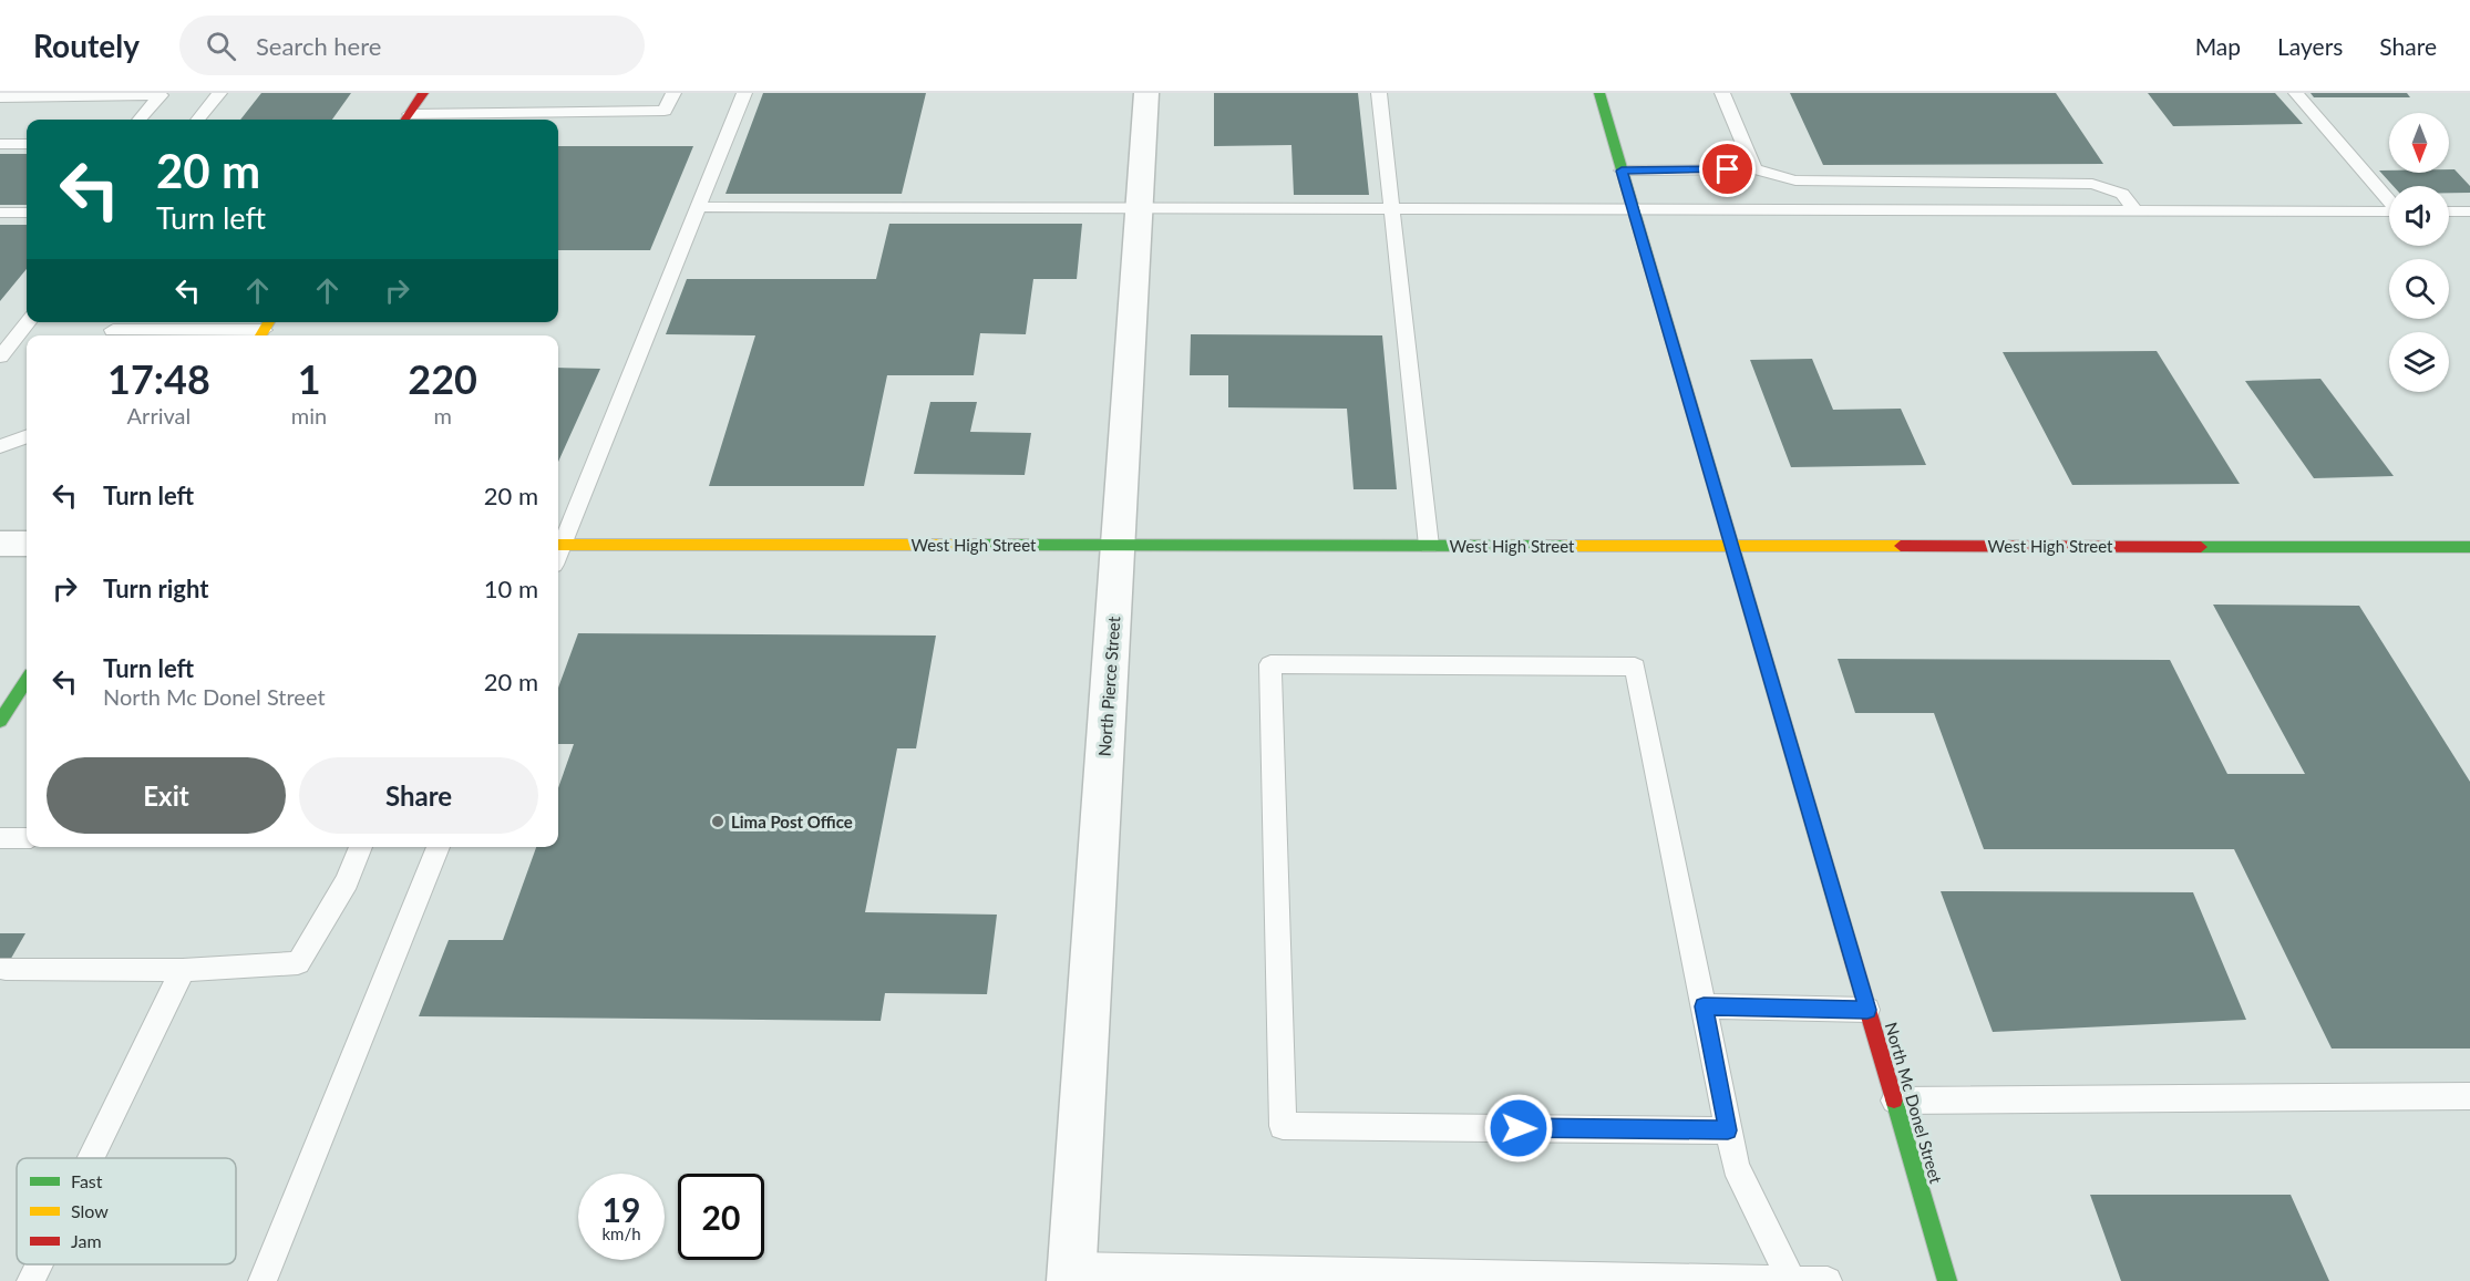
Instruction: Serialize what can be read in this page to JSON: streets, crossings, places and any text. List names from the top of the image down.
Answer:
{
  "streets": {
    "street": ["West High Street", "North Pierce Street", "North Mc Donel Street"]
  },
  "crossings": [
    ["West High Street", "North Pierce Street"],
    ["West High Street", "North Mc Donel Street"]
  ],
  "places": ["Lima Post Office"],
  "legend": ["Fast", "Slow", "Jam"],
  "north": "bottom",
  "page": {
    "header": "Routely",
    "search": "Search here",
    "nav": ["Map", "Layers", "Share"],
    "turn": ["20 m", "Turn left"],
    "eta": [
      "17:48",
      "Arrival",
      "1",
      "min",
      "220",
      "m"
    ],
    "list": [
      {
        "name": "Turn left",
        "value": "20 m"
      },
      {
        "name": "Turn right",
        "value": "10 m"
      },
      {
        "name": "Turn left",
        "note": "North Mc Donel Street",
        "value": "20 m"
      }
    ],
    "buttons": ["Exit", "Share"],
    "speed": "19 km/h",
    "limit": "20"
  }
}
